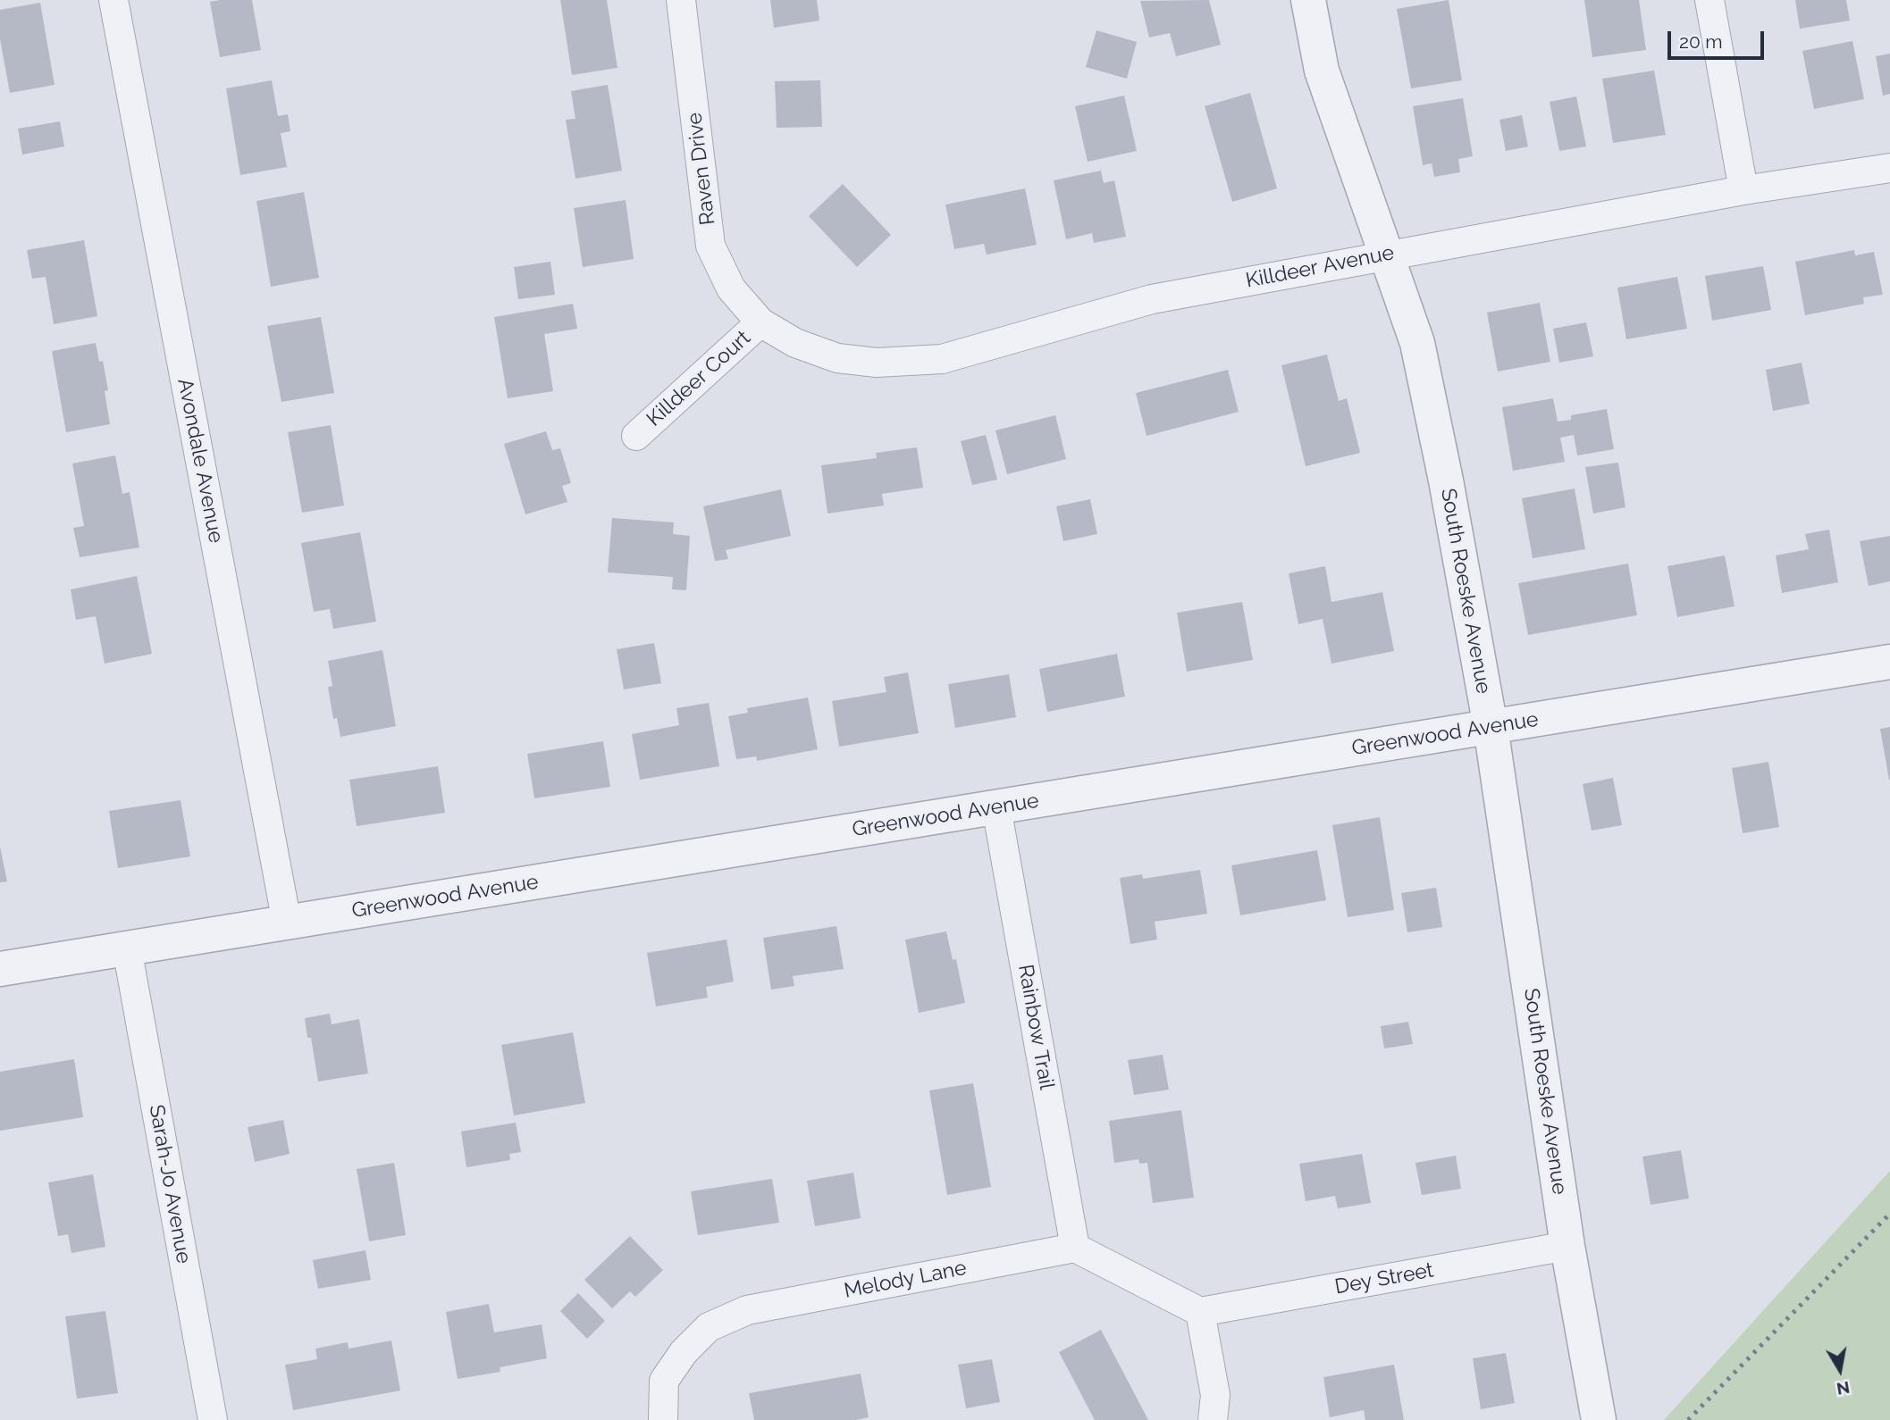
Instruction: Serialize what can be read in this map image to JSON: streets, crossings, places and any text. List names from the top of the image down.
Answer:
{
  "streets": {
    "street": [
      "Raven Drive",
      "Killdeer Avenue",
      "Killdeer Court",
      "Avondale Avenue",
      "South Roeske Avenue",
      "Greenwood Avenue",
      "Rainbow Trail",
      "Sarah-Jo Avenue",
      "Dey Street",
      "Melody Lane"
    ]
  },
  "crossings": [
    ["Raven Drive", "Killdeer Avenue"],
    ["Raven Drive", "Killdeer Court"],
    ["Killdeer Avenue", "Killdeer Court"],
    ["Killdeer Avenue", "South Roeske Avenue"],
    ["Avondale Avenue", "Greenwood Avenue"],
    ["South Roeske Avenue", "Greenwood Avenue"],
    ["South Roeske Avenue", "Dey Street"],
    ["Greenwood Avenue", "Rainbow Trail"],
    ["Greenwood Avenue", "Sarah-Jo Avenue"],
    ["Rainbow Trail", "Melody Lane"]
  ],
  "scale_bar": "20 m",
  "north": "bottom"
}
